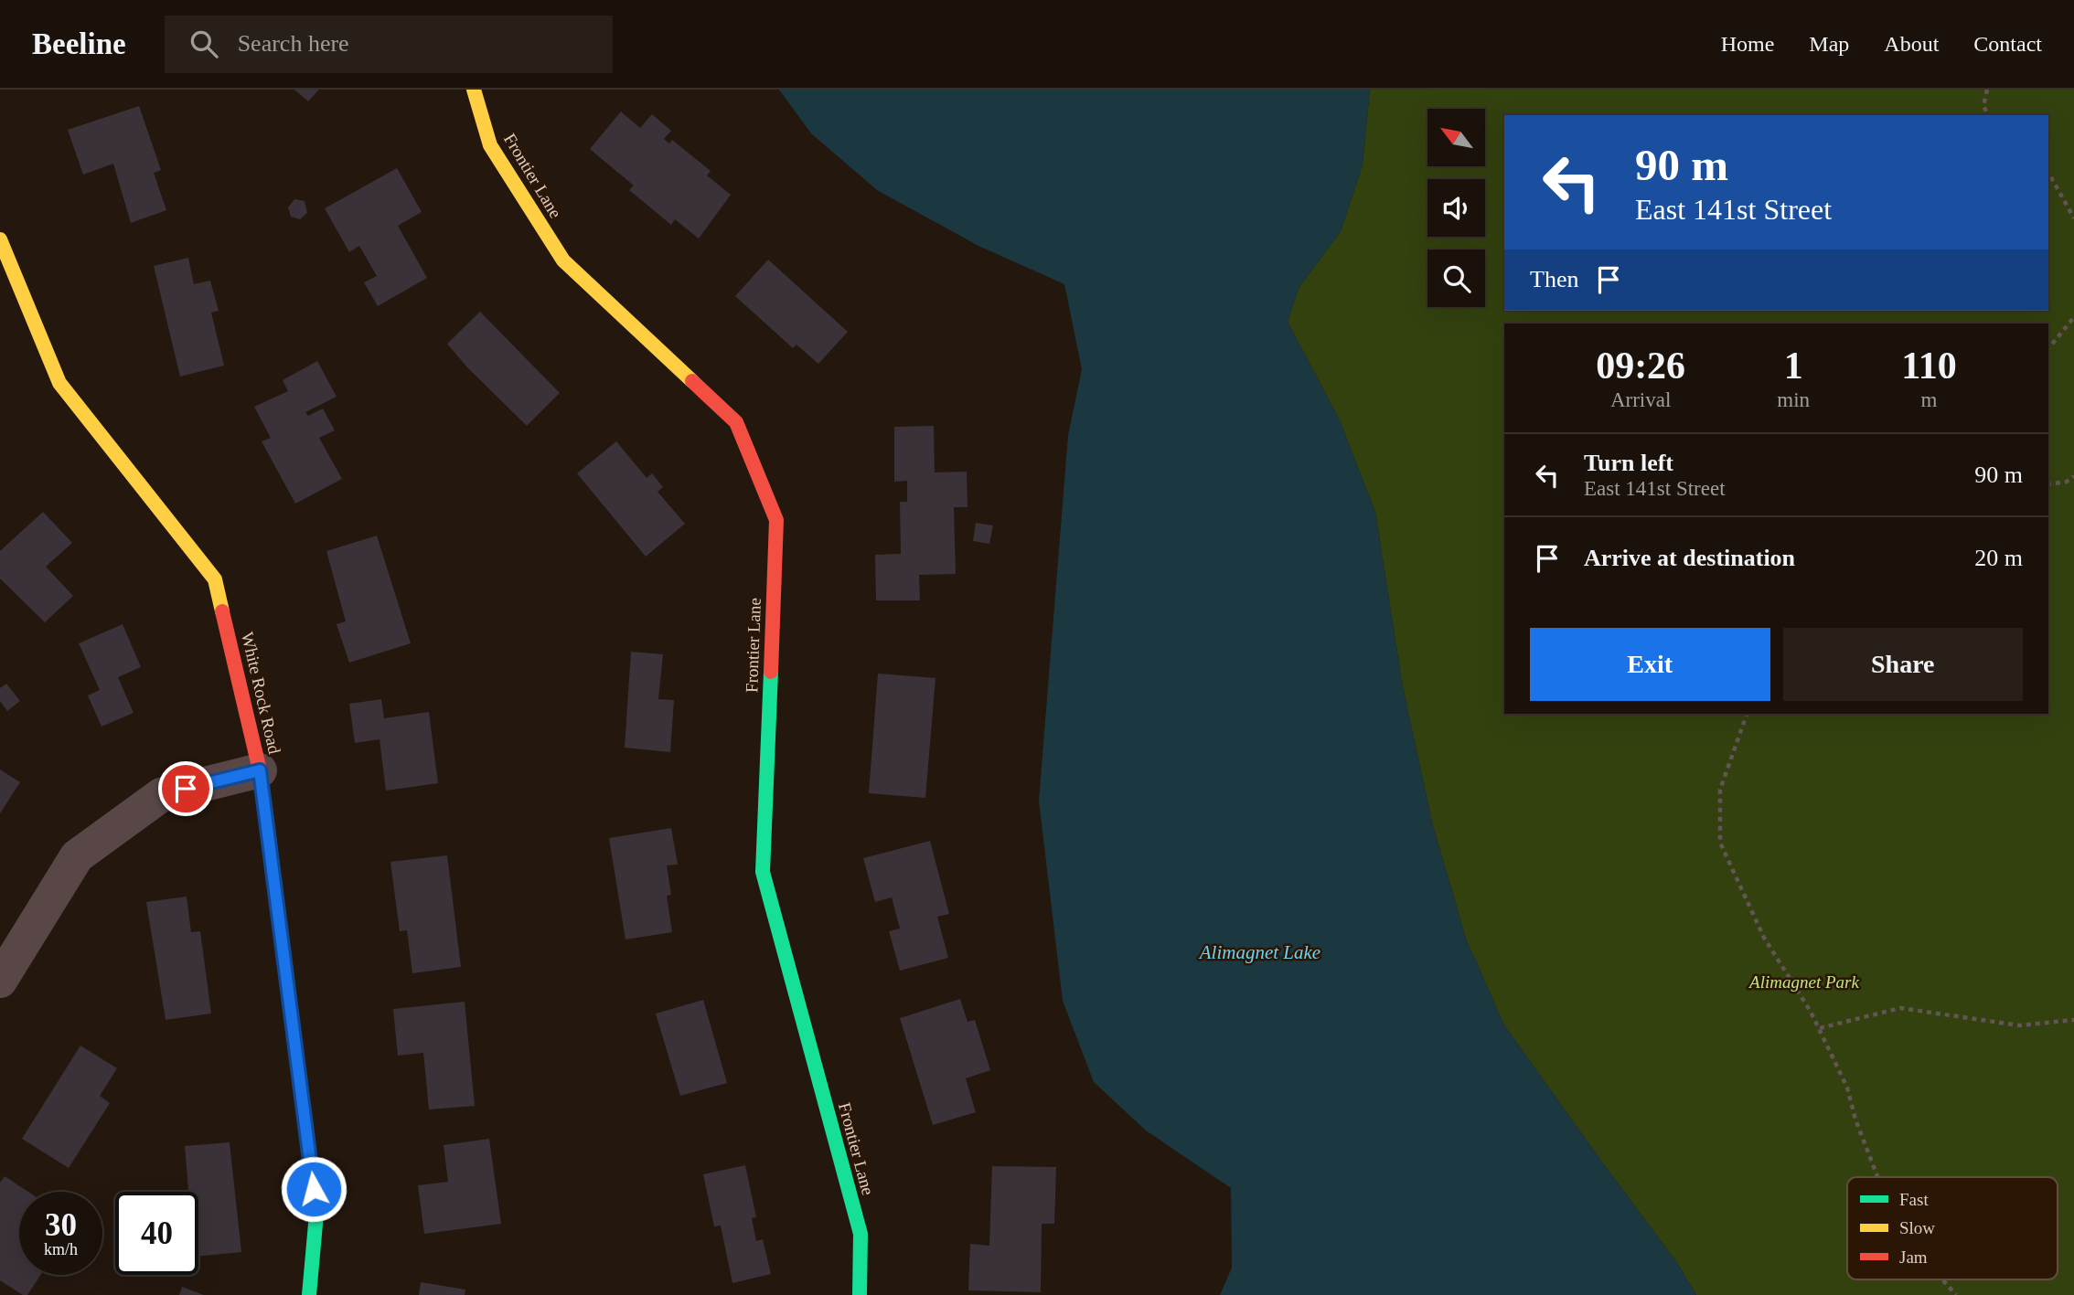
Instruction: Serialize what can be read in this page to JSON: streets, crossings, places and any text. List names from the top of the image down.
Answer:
{
  "streets": {
    "street": ["Frontier Lane", "White Rock Road"]
  },
  "water": ["Alimagnet Lake"],
  "parks": ["Alimagnet Park"],
  "legend": ["Fast", "Slow", "Jam"],
  "north": "top left",
  "page": {
    "header": "Beeline",
    "search": "Search here",
    "nav": [
      "Home",
      "Map",
      "About",
      "Contact"
    ],
    "turn": ["90 m", "East 141st Street"],
    "then": "Then",
    "eta": [
      "09:26",
      "Arrival",
      "1",
      "min",
      "110",
      "m"
    ],
    "list": [
      {
        "name": "Turn left",
        "note": "East 141st Street",
        "value": "90 m"
      },
      {
        "name": "Arrive at destination",
        "value": "20 m"
      }
    ],
    "buttons": ["Exit", "Share"],
    "speed": "30 km/h",
    "limit": "40"
  }
}
